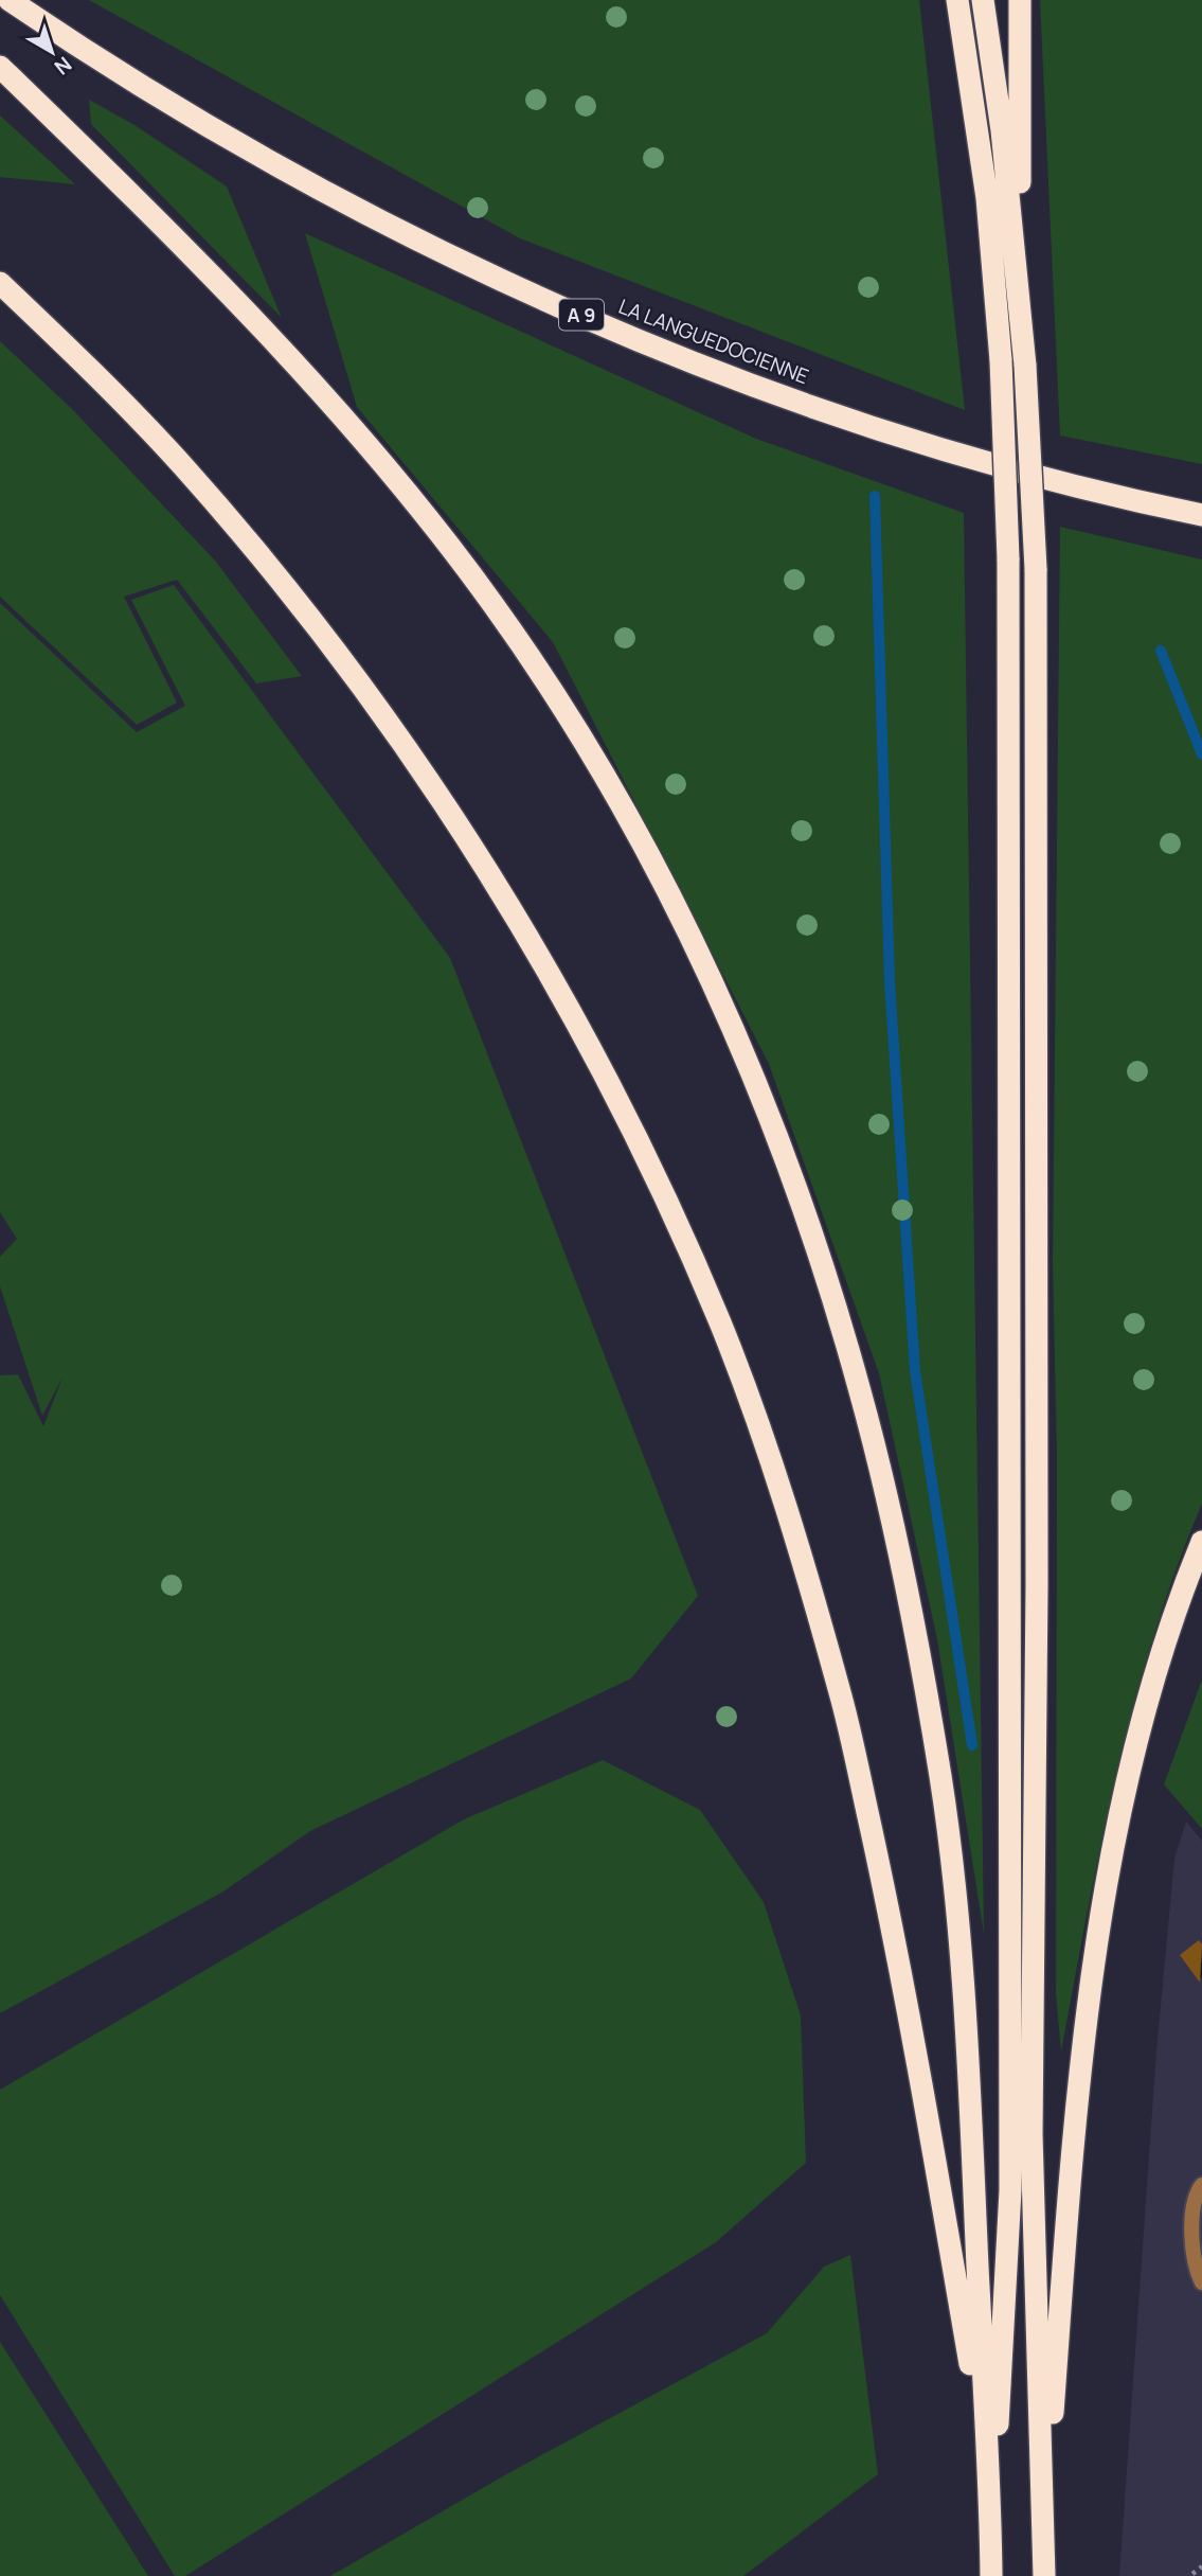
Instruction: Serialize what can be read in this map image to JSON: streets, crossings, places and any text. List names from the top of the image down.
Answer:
{
  "streets": {
    "highway": ["A 9", "LA LANGUEDOCIENNE"]
  },
  "north": "bottom right"
}
